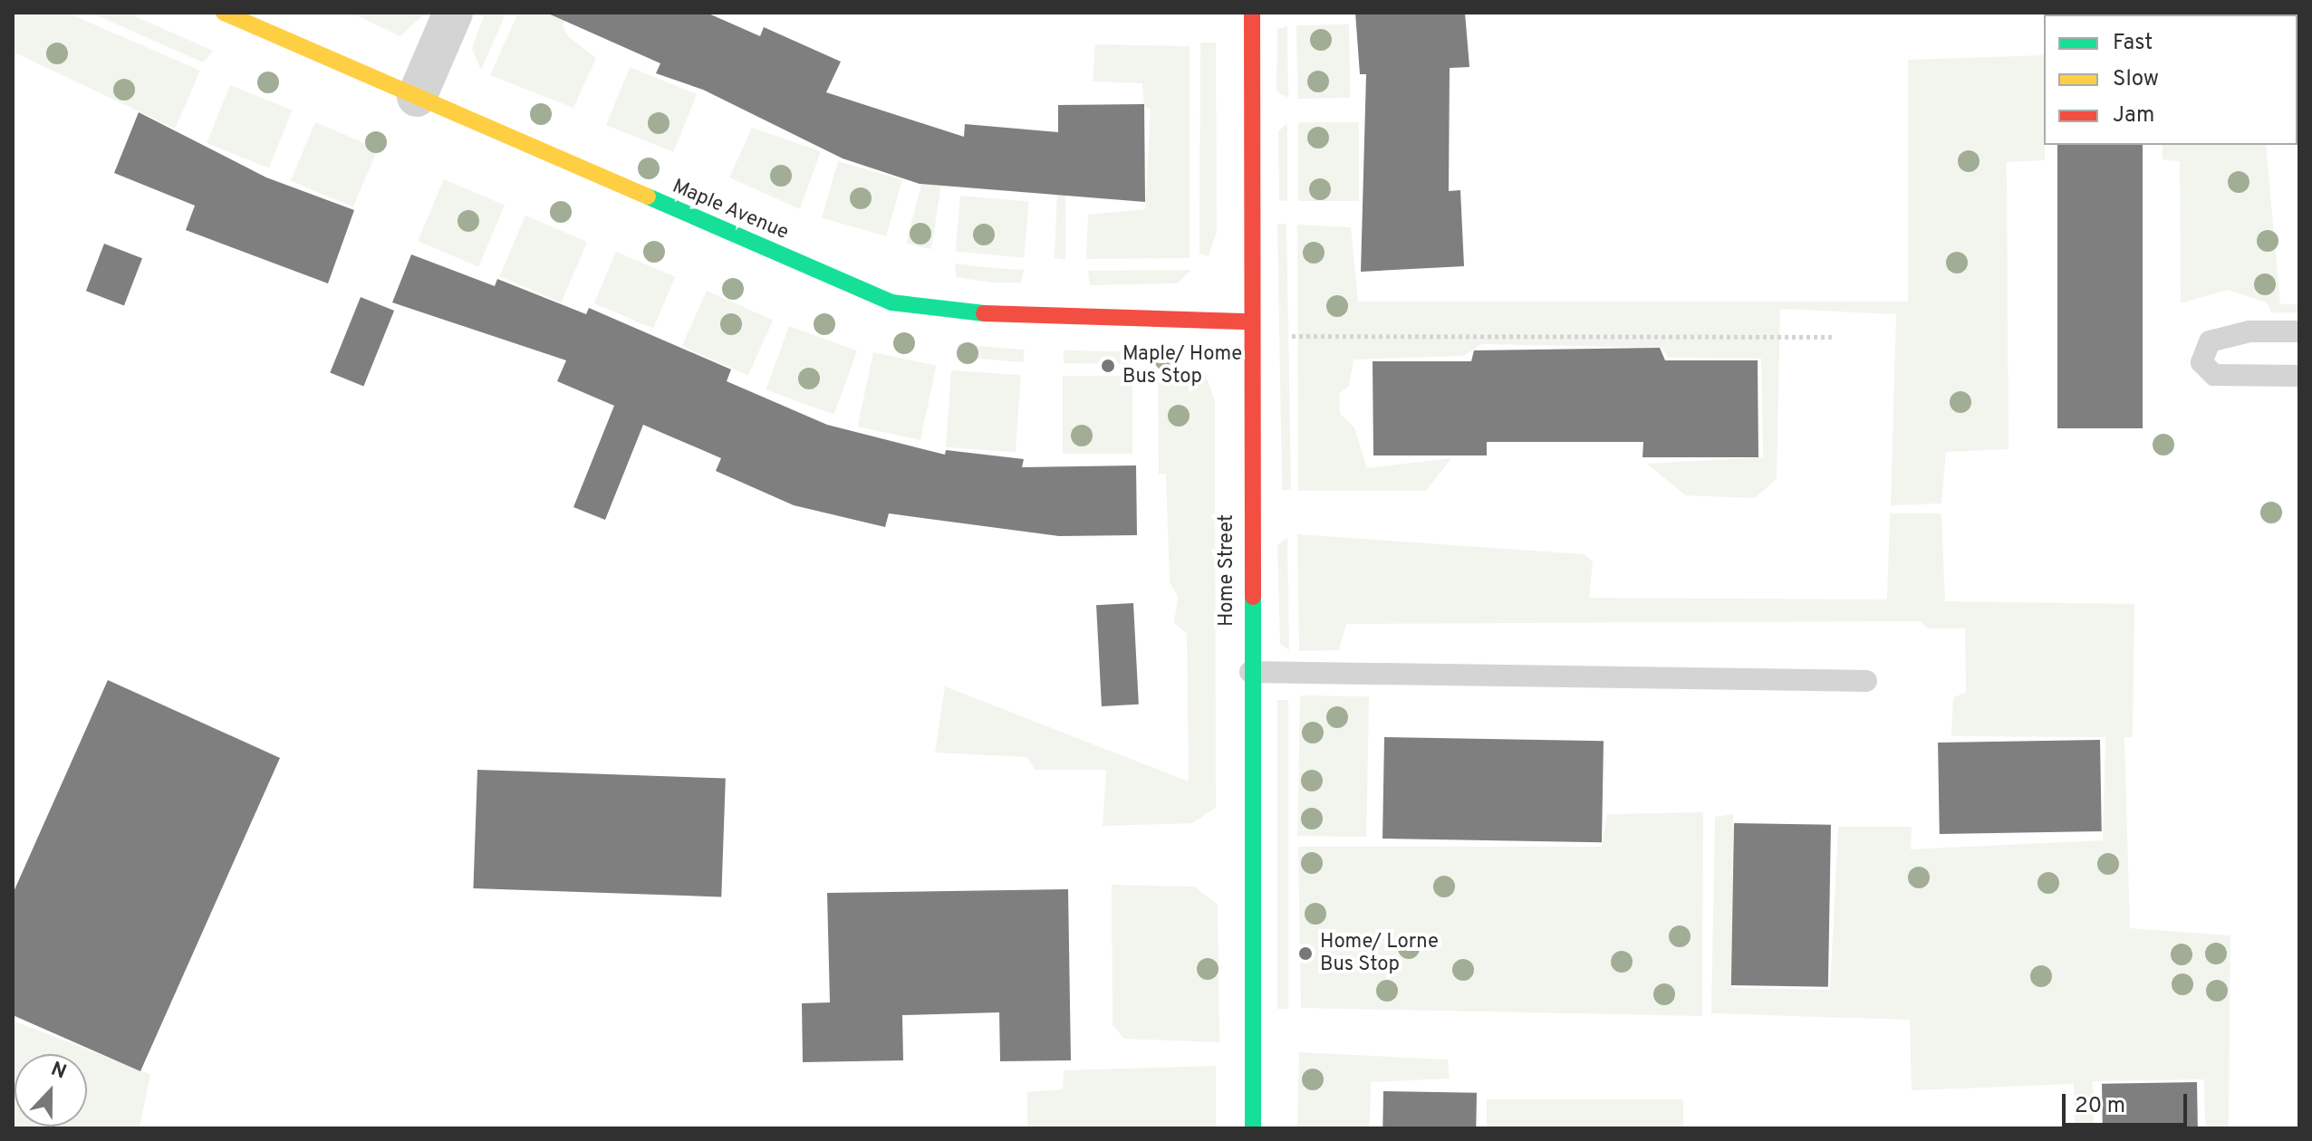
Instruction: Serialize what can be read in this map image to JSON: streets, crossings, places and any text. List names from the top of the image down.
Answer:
{
  "streets": {
    "street": ["Maple Avenue", "Home Street"]
  },
  "crossings": [
    ["Maple Avenue", "Home Street"]
  ],
  "places": ["Maple/ Home Bus Stop", "Home/ Lorne Bus Stop"],
  "legend": ["Fast", "Slow", "Jam"],
  "scale_bar": "20 m",
  "north": "top"
}
